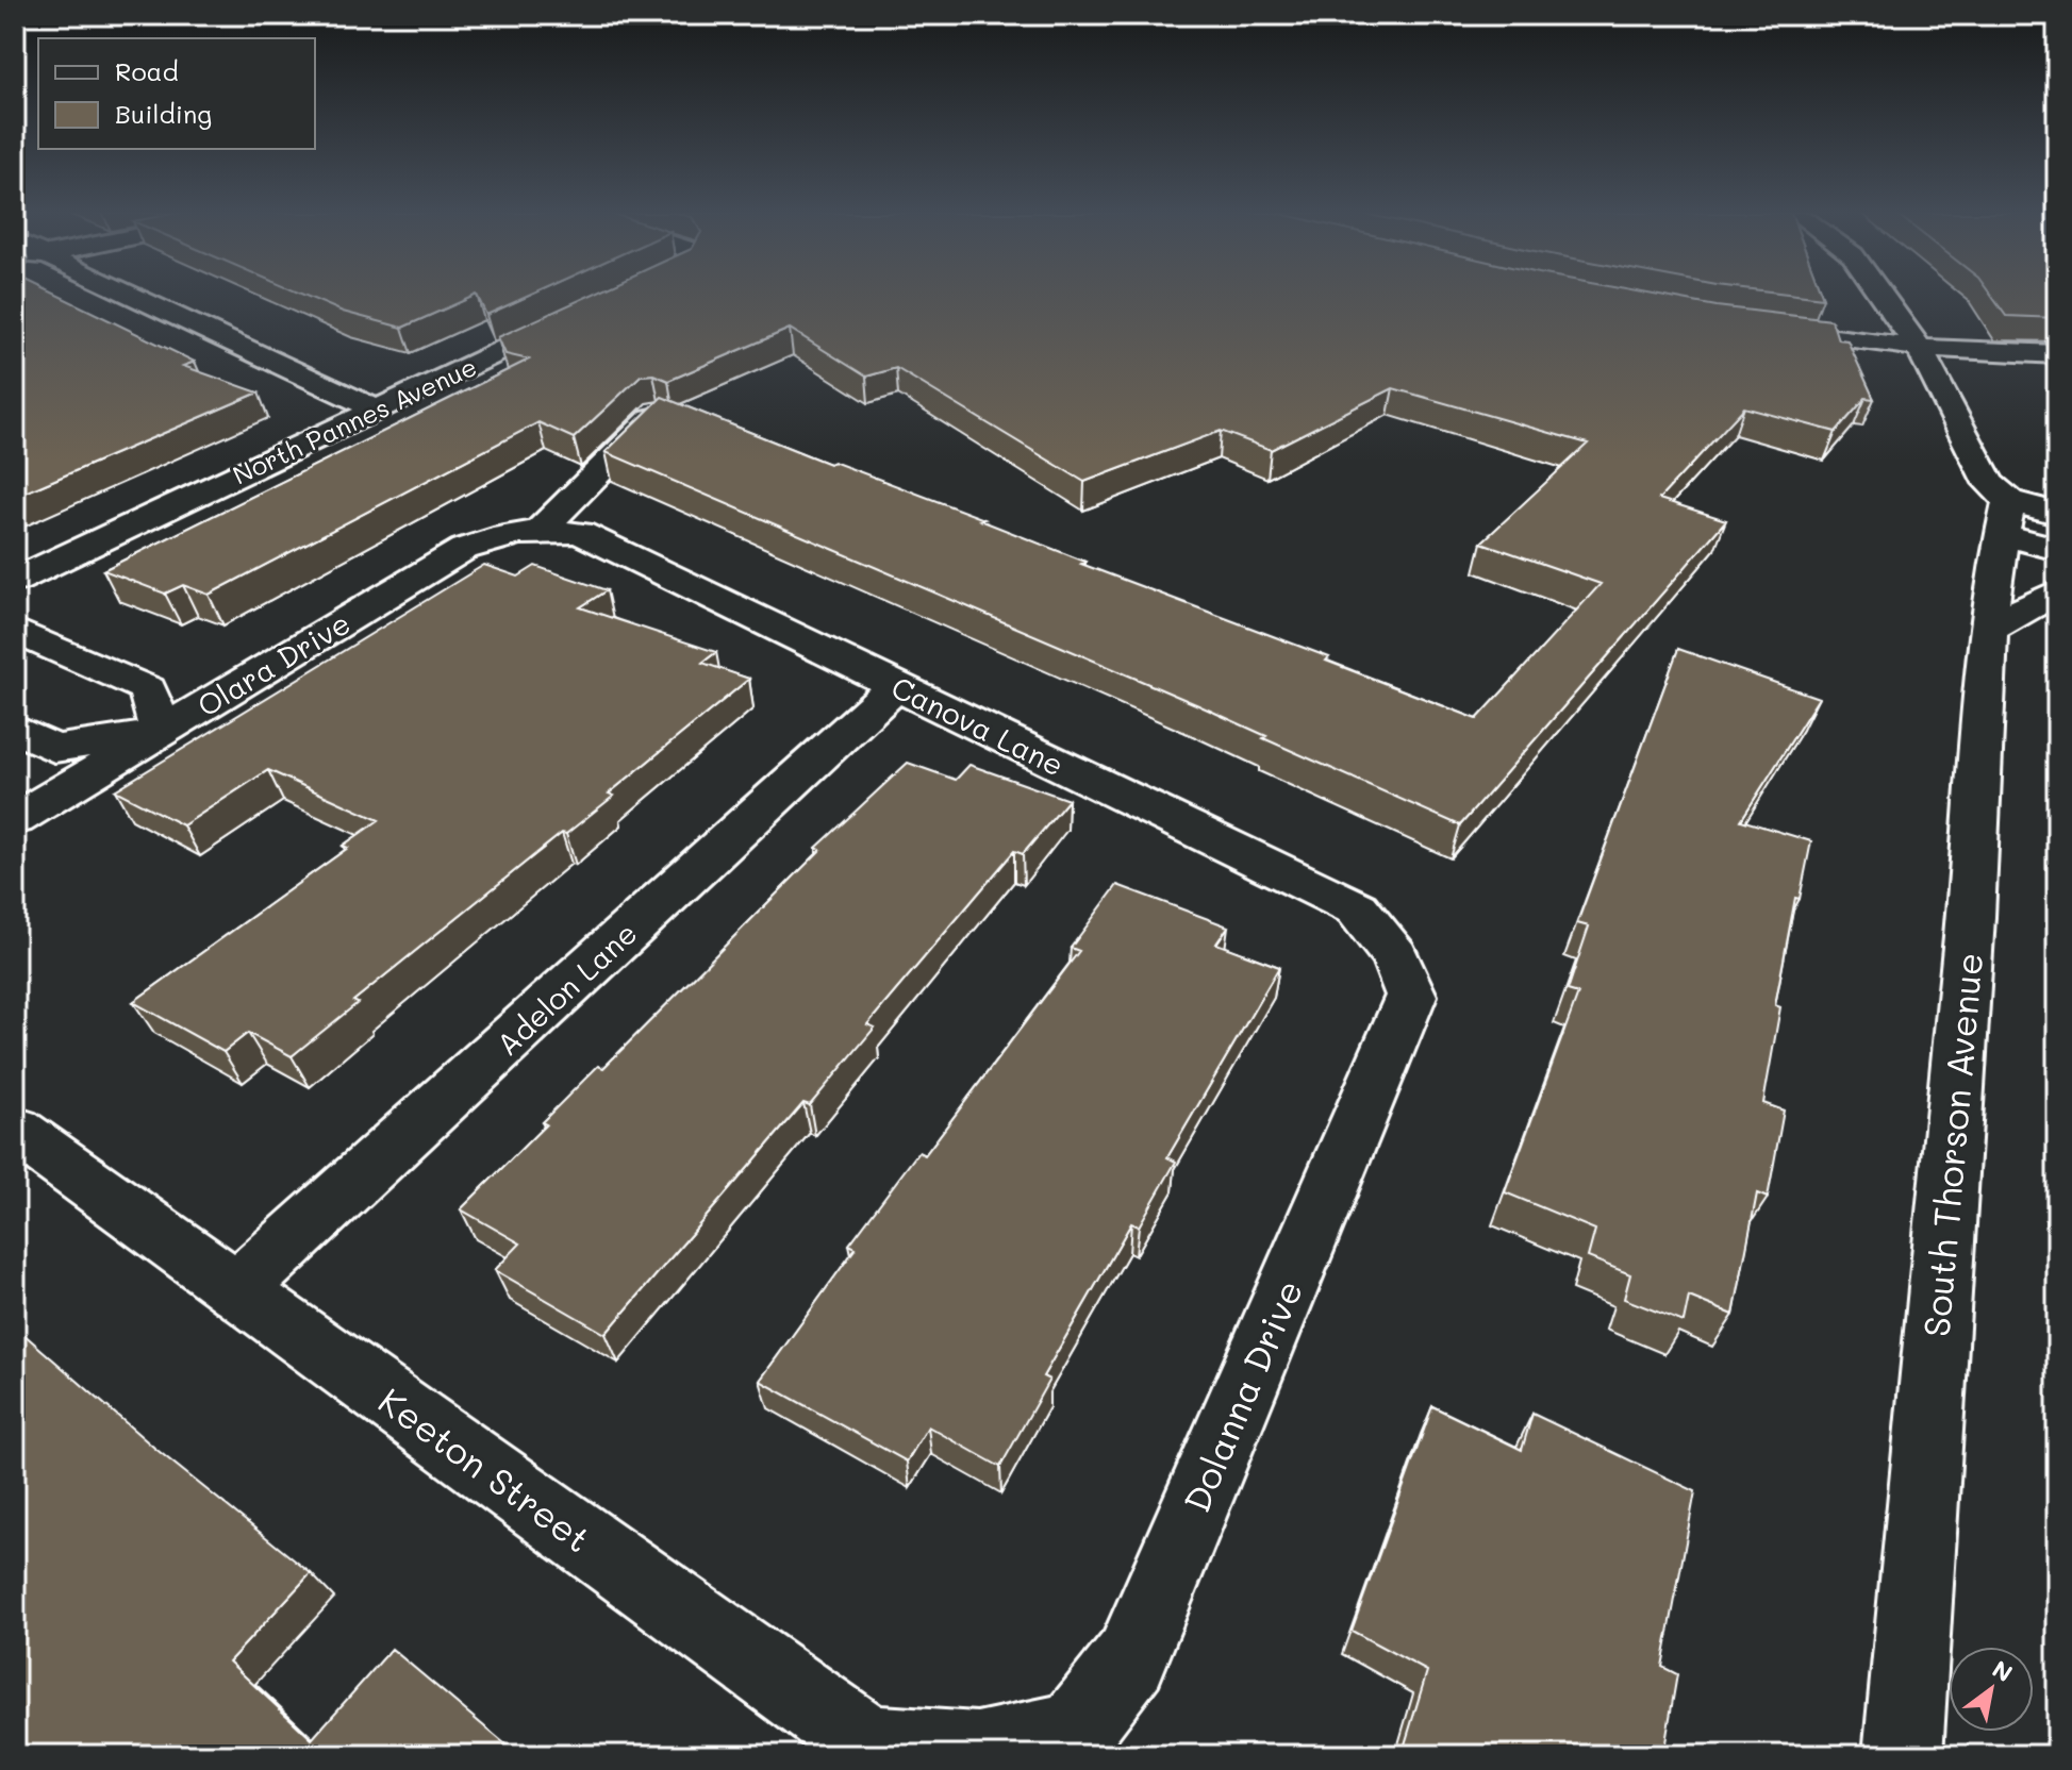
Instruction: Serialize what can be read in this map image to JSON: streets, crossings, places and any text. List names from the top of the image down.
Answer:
{
  "streets": {
    "street": [
      "North Pannes Avenue",
      "Olara Drive",
      "Canova Lane",
      "Adelon Lane",
      "South Thorson Avenue",
      "Dolanna Drive",
      "Keeton Street"
    ]
  },
  "crossings": [
    ["Olara Drive", "Canova Lane"],
    ["Canova Lane", "Adelon Lane"],
    ["Canova Lane", "Dolanna Drive"],
    ["Adelon Lane", "Keeton Street"],
    ["Dolanna Drive", "Keeton Street"]
  ],
  "legend": ["Road", "Building"],
  "north": "top right"
}
